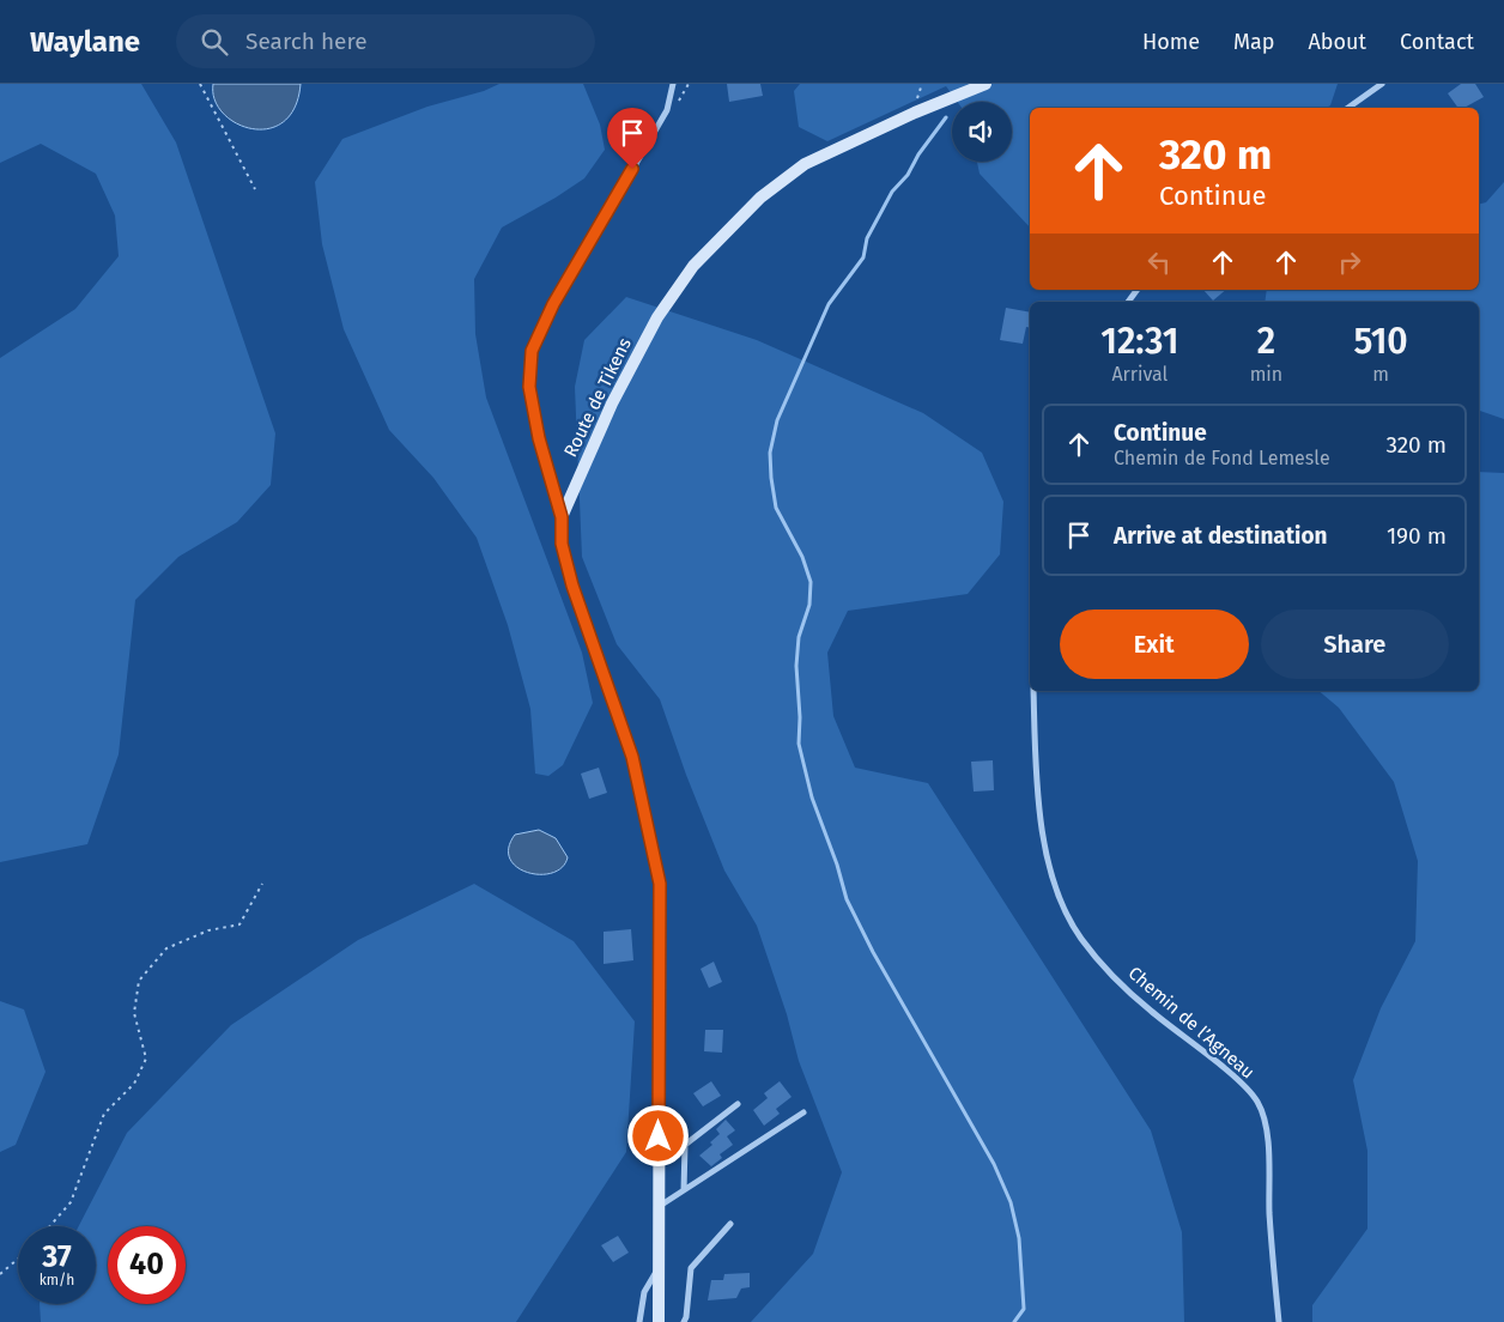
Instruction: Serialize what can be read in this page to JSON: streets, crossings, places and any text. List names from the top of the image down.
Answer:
{
  "streets": {
    "street": ["Route de Tikens", "Chemin de l’Agneau"]
  },
  "page": {
    "header": "Waylane",
    "search": "Search here",
    "nav": [
      "Home",
      "Map",
      "About",
      "Contact"
    ],
    "turn": ["320 m", "Continue"],
    "eta": [
      "12:31",
      "Arrival",
      "2",
      "min",
      "510",
      "m"
    ],
    "list": [
      {
        "name": "Continue",
        "note": "Chemin de Fond Lemesle",
        "value": "320 m"
      },
      {
        "name": "Arrive at destination",
        "value": "190 m"
      }
    ],
    "buttons": ["Exit", "Share"],
    "speed": "37 km/h",
    "limit": "40"
  }
}
